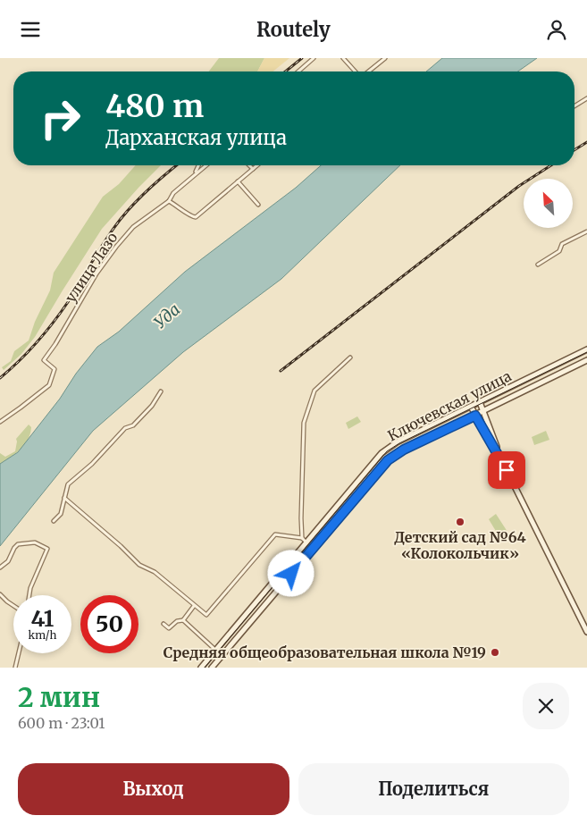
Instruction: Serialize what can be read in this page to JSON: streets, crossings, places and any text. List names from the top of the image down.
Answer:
{
  "streets": {
    "main road": ["Ключевская улица"],
    "street": ["улица Лазо"]
  },
  "water": ["Уда"],
  "places": ["Детский сад №64 «Колокольчик»", "Средняя общеобразовательная школа №19"],
  "north": "top left",
  "page": {
    "header": "Routely",
    "turn": ["480 m", "Дарханская улица"],
    "speed": "41 km/h",
    "limit": "50",
    "heading": ["2 мин", "600 m · 23:01"],
    "buttons": ["Выход", "Поделиться"]
  }
}
